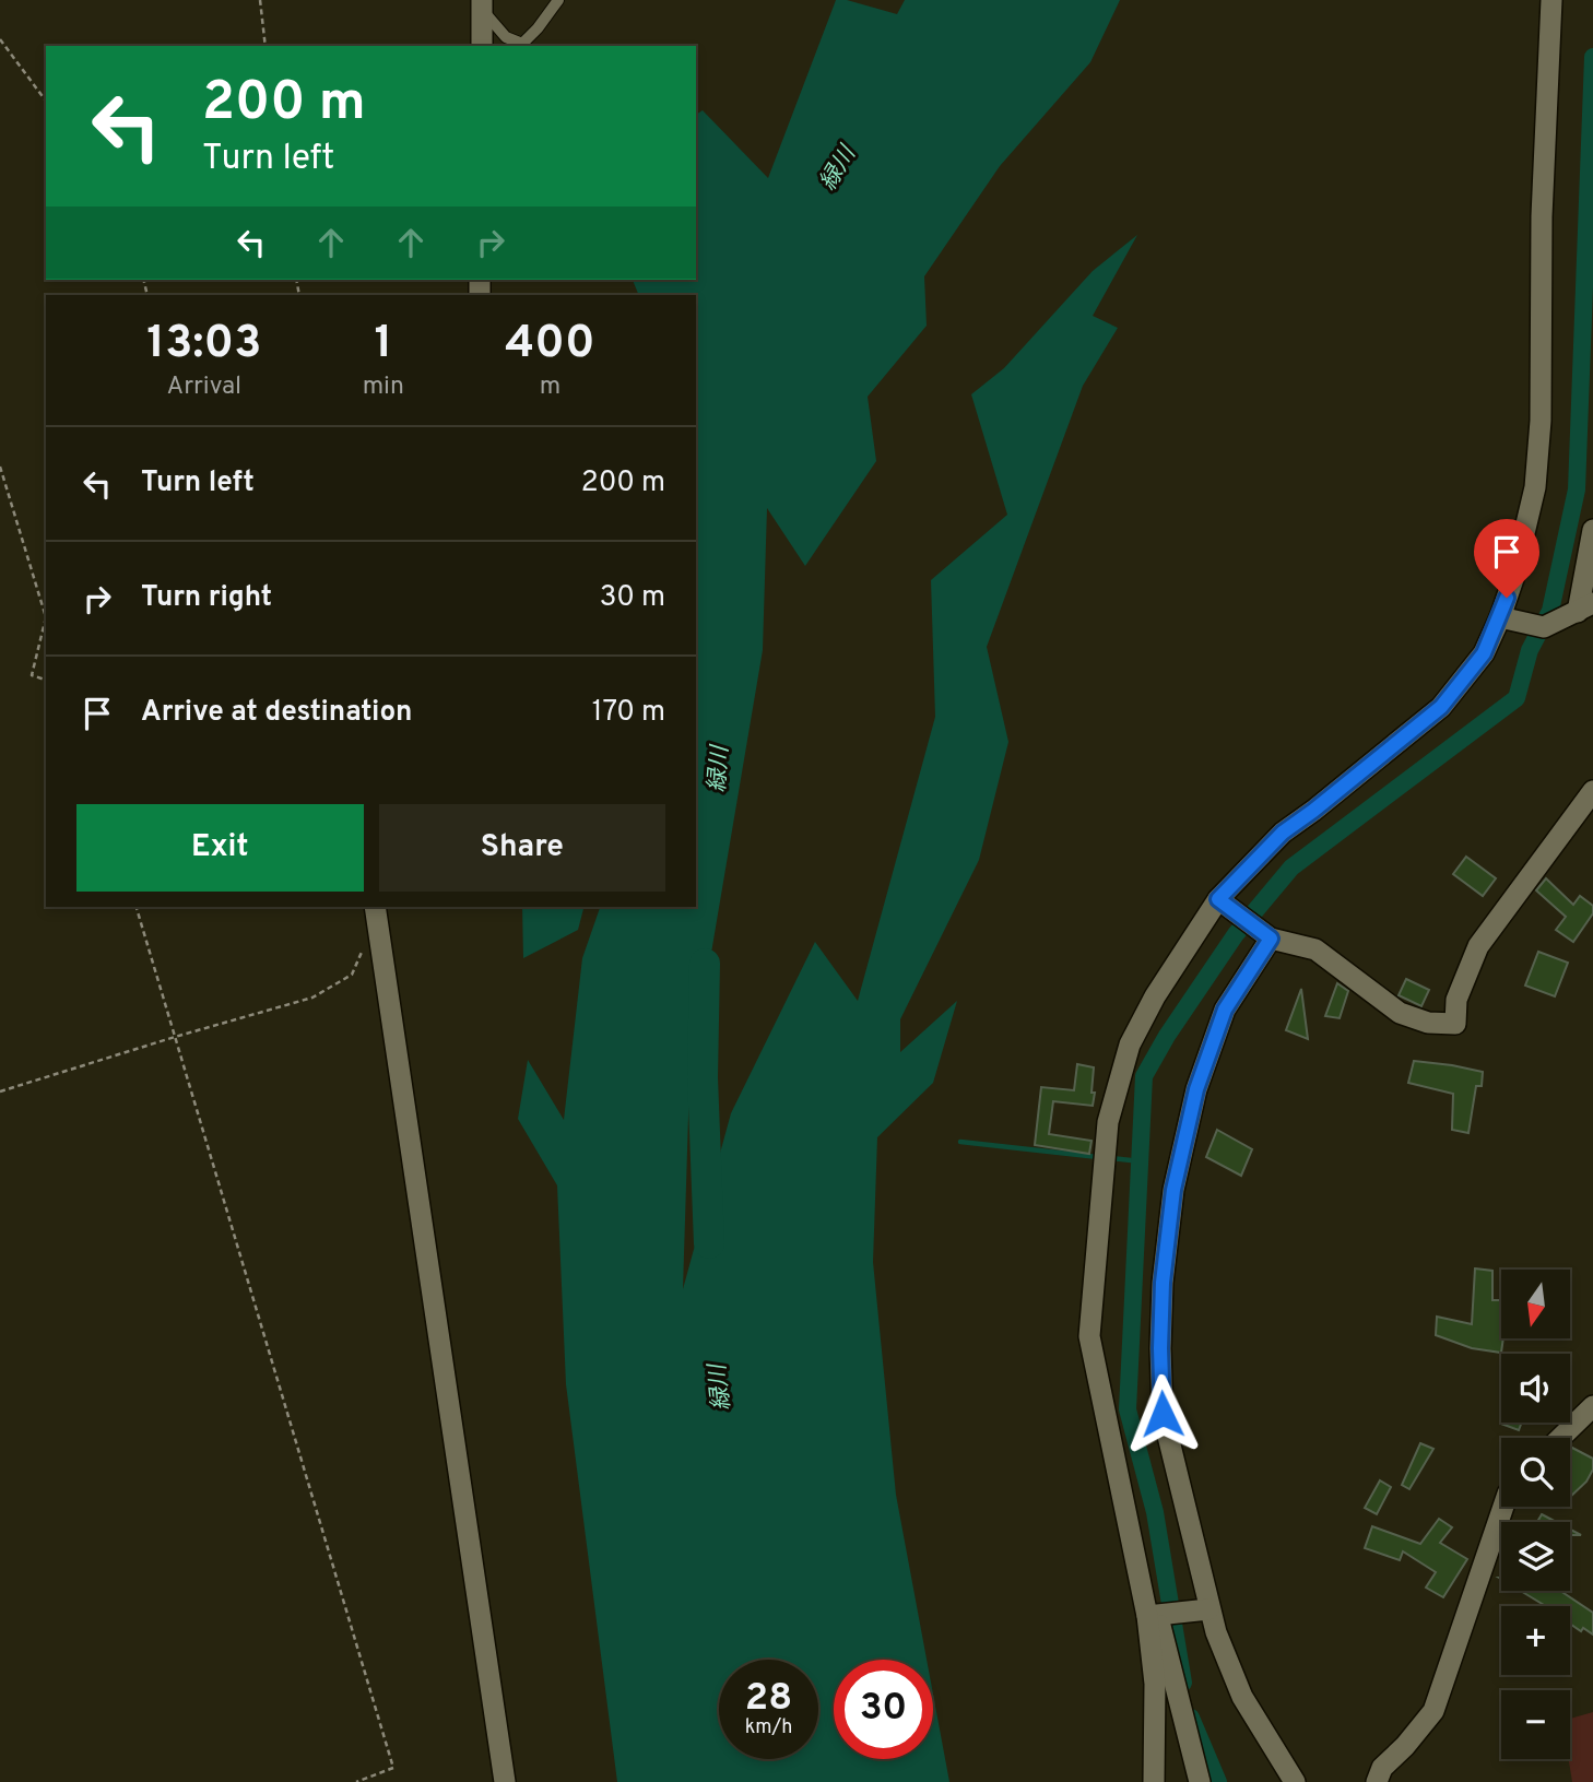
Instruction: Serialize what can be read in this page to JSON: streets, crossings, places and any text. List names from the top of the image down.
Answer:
{
  "water": ["緑川"],
  "north": "bottom",
  "page": {
    "turn": ["200 m", "Turn left"],
    "eta": [
      "13:03",
      "Arrival",
      "1",
      "min",
      "400",
      "m"
    ],
    "list": [
      {
        "name": "Turn left",
        "value": "200 m"
      },
      {
        "name": "Turn right",
        "value": "30 m"
      },
      {
        "name": "Arrive at destination",
        "value": "170 m"
      }
    ],
    "buttons": ["Exit", "Share"],
    "map_buttons": ["+", "−"],
    "speed": "28 km/h",
    "limit": "30"
  }
}
